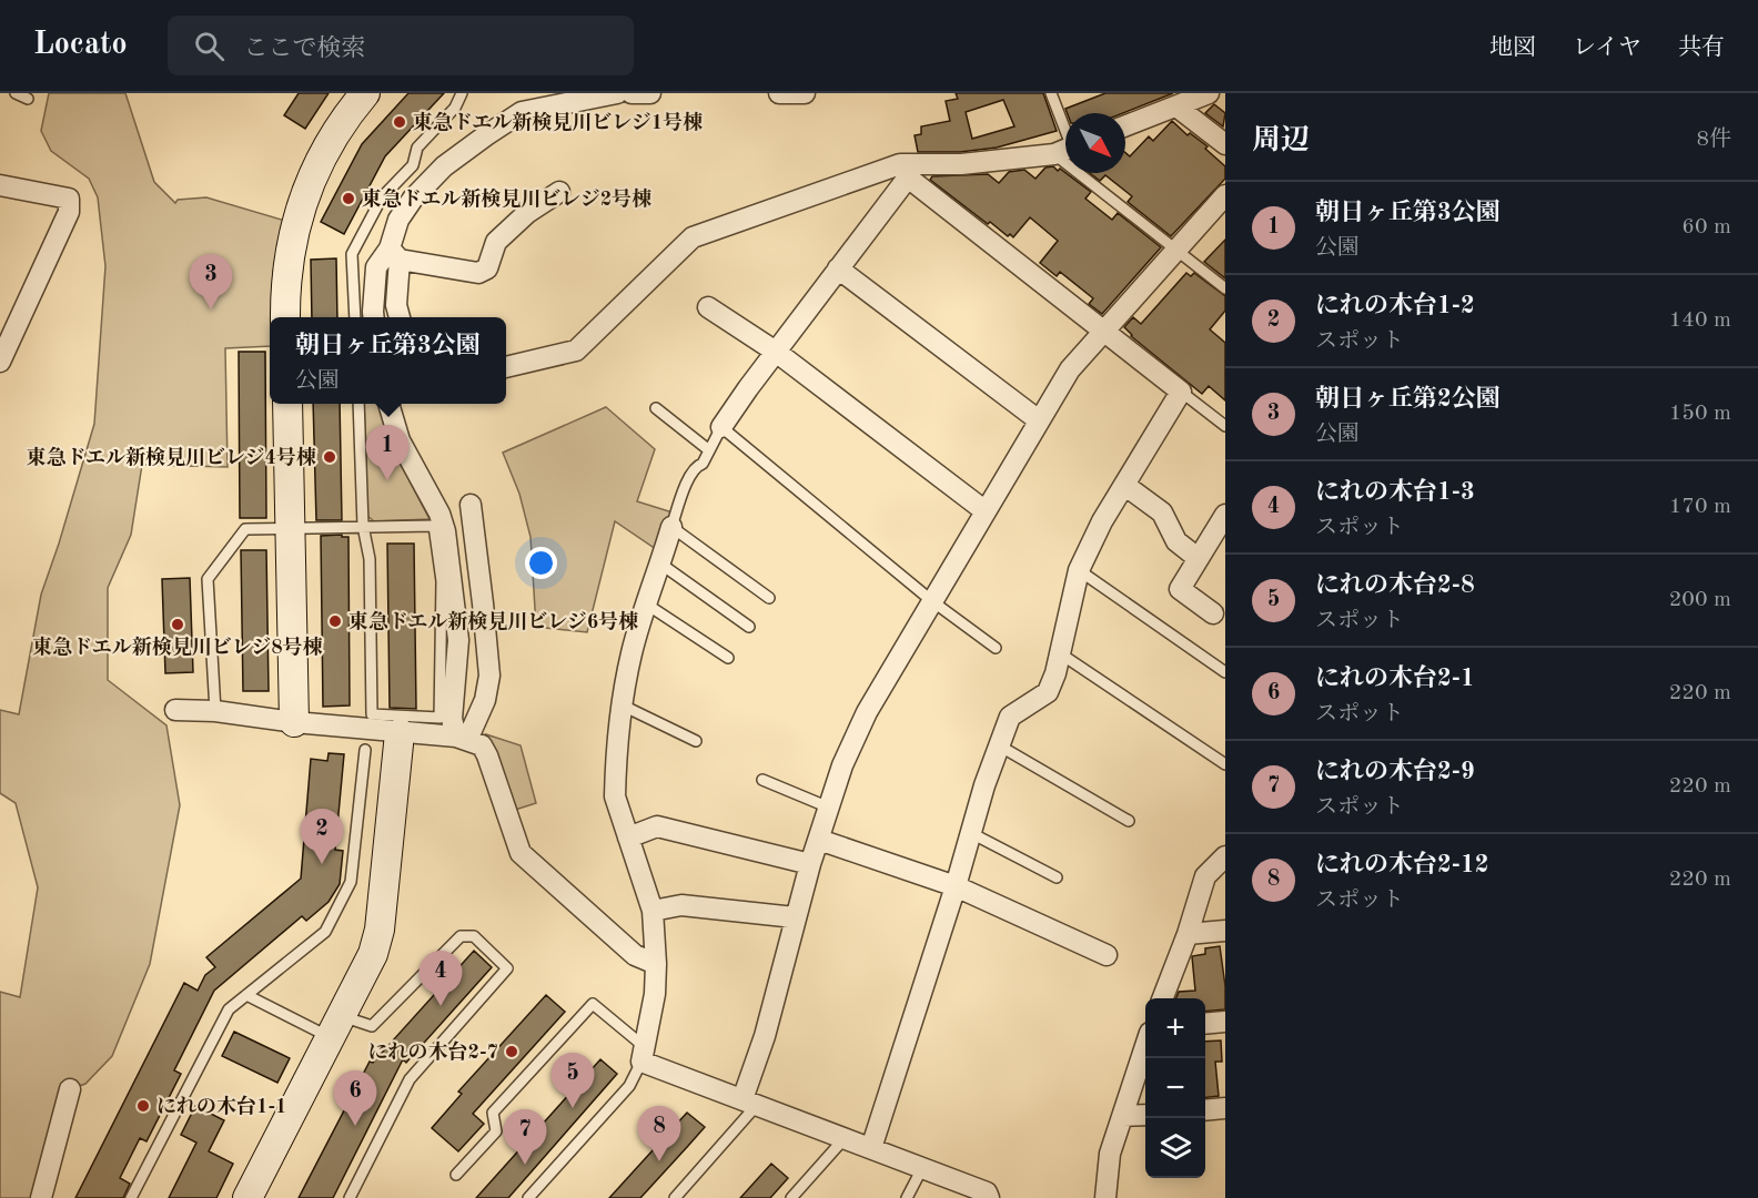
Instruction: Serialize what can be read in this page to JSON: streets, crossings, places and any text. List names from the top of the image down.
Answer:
{
  "places": [
    "東急ドエル新検見川ビレジ1号棟",
    "東急ドエル新検見川ビレジ2号棟",
    "東急ドエル新検見川ビレジ4号棟",
    "東急ドエル新検見川ビレジ6号棟",
    "東急ドエル新検見川ビレジ8号棟",
    "にれの木台2-7",
    "にれの木台1-1"
  ],
  "north": "bottom right",
  "page": {
    "header": "Locato",
    "search": "ここで検索",
    "nav": ["地図", "レイヤ", "共有"],
    "heading": ["周辺", "8件"],
    "list": [
      {
        "mark": "1",
        "name": "朝日ヶ丘第3公園",
        "note": "公園",
        "value": "60 m"
      },
      {
        "mark": "2",
        "name": "にれの木台1-2",
        "note": "スポット",
        "value": "140 m"
      },
      {
        "mark": "3",
        "name": "朝日ヶ丘第2公園",
        "note": "公園",
        "value": "150 m"
      },
      {
        "mark": "4",
        "name": "にれの木台1-3",
        "note": "スポット",
        "value": "170 m"
      },
      {
        "mark": "5",
        "name": "にれの木台2-8",
        "note": "スポット",
        "value": "200 m"
      },
      {
        "mark": "6",
        "name": "にれの木台2-1",
        "note": "スポット",
        "value": "220 m"
      },
      {
        "mark": "7",
        "name": "にれの木台2-9",
        "note": "スポット",
        "value": "220 m"
      },
      {
        "mark": "8",
        "name": "にれの木台2-12",
        "note": "スポット",
        "value": "220 m"
      }
    ],
    "pins": [
      "3",
      "1",
      "2",
      "4",
      "5",
      "6",
      "8",
      "7"
    ],
    "popup": ["朝日ヶ丘第3公園", "公園"],
    "map_buttons": ["+", "−"]
  }
}
